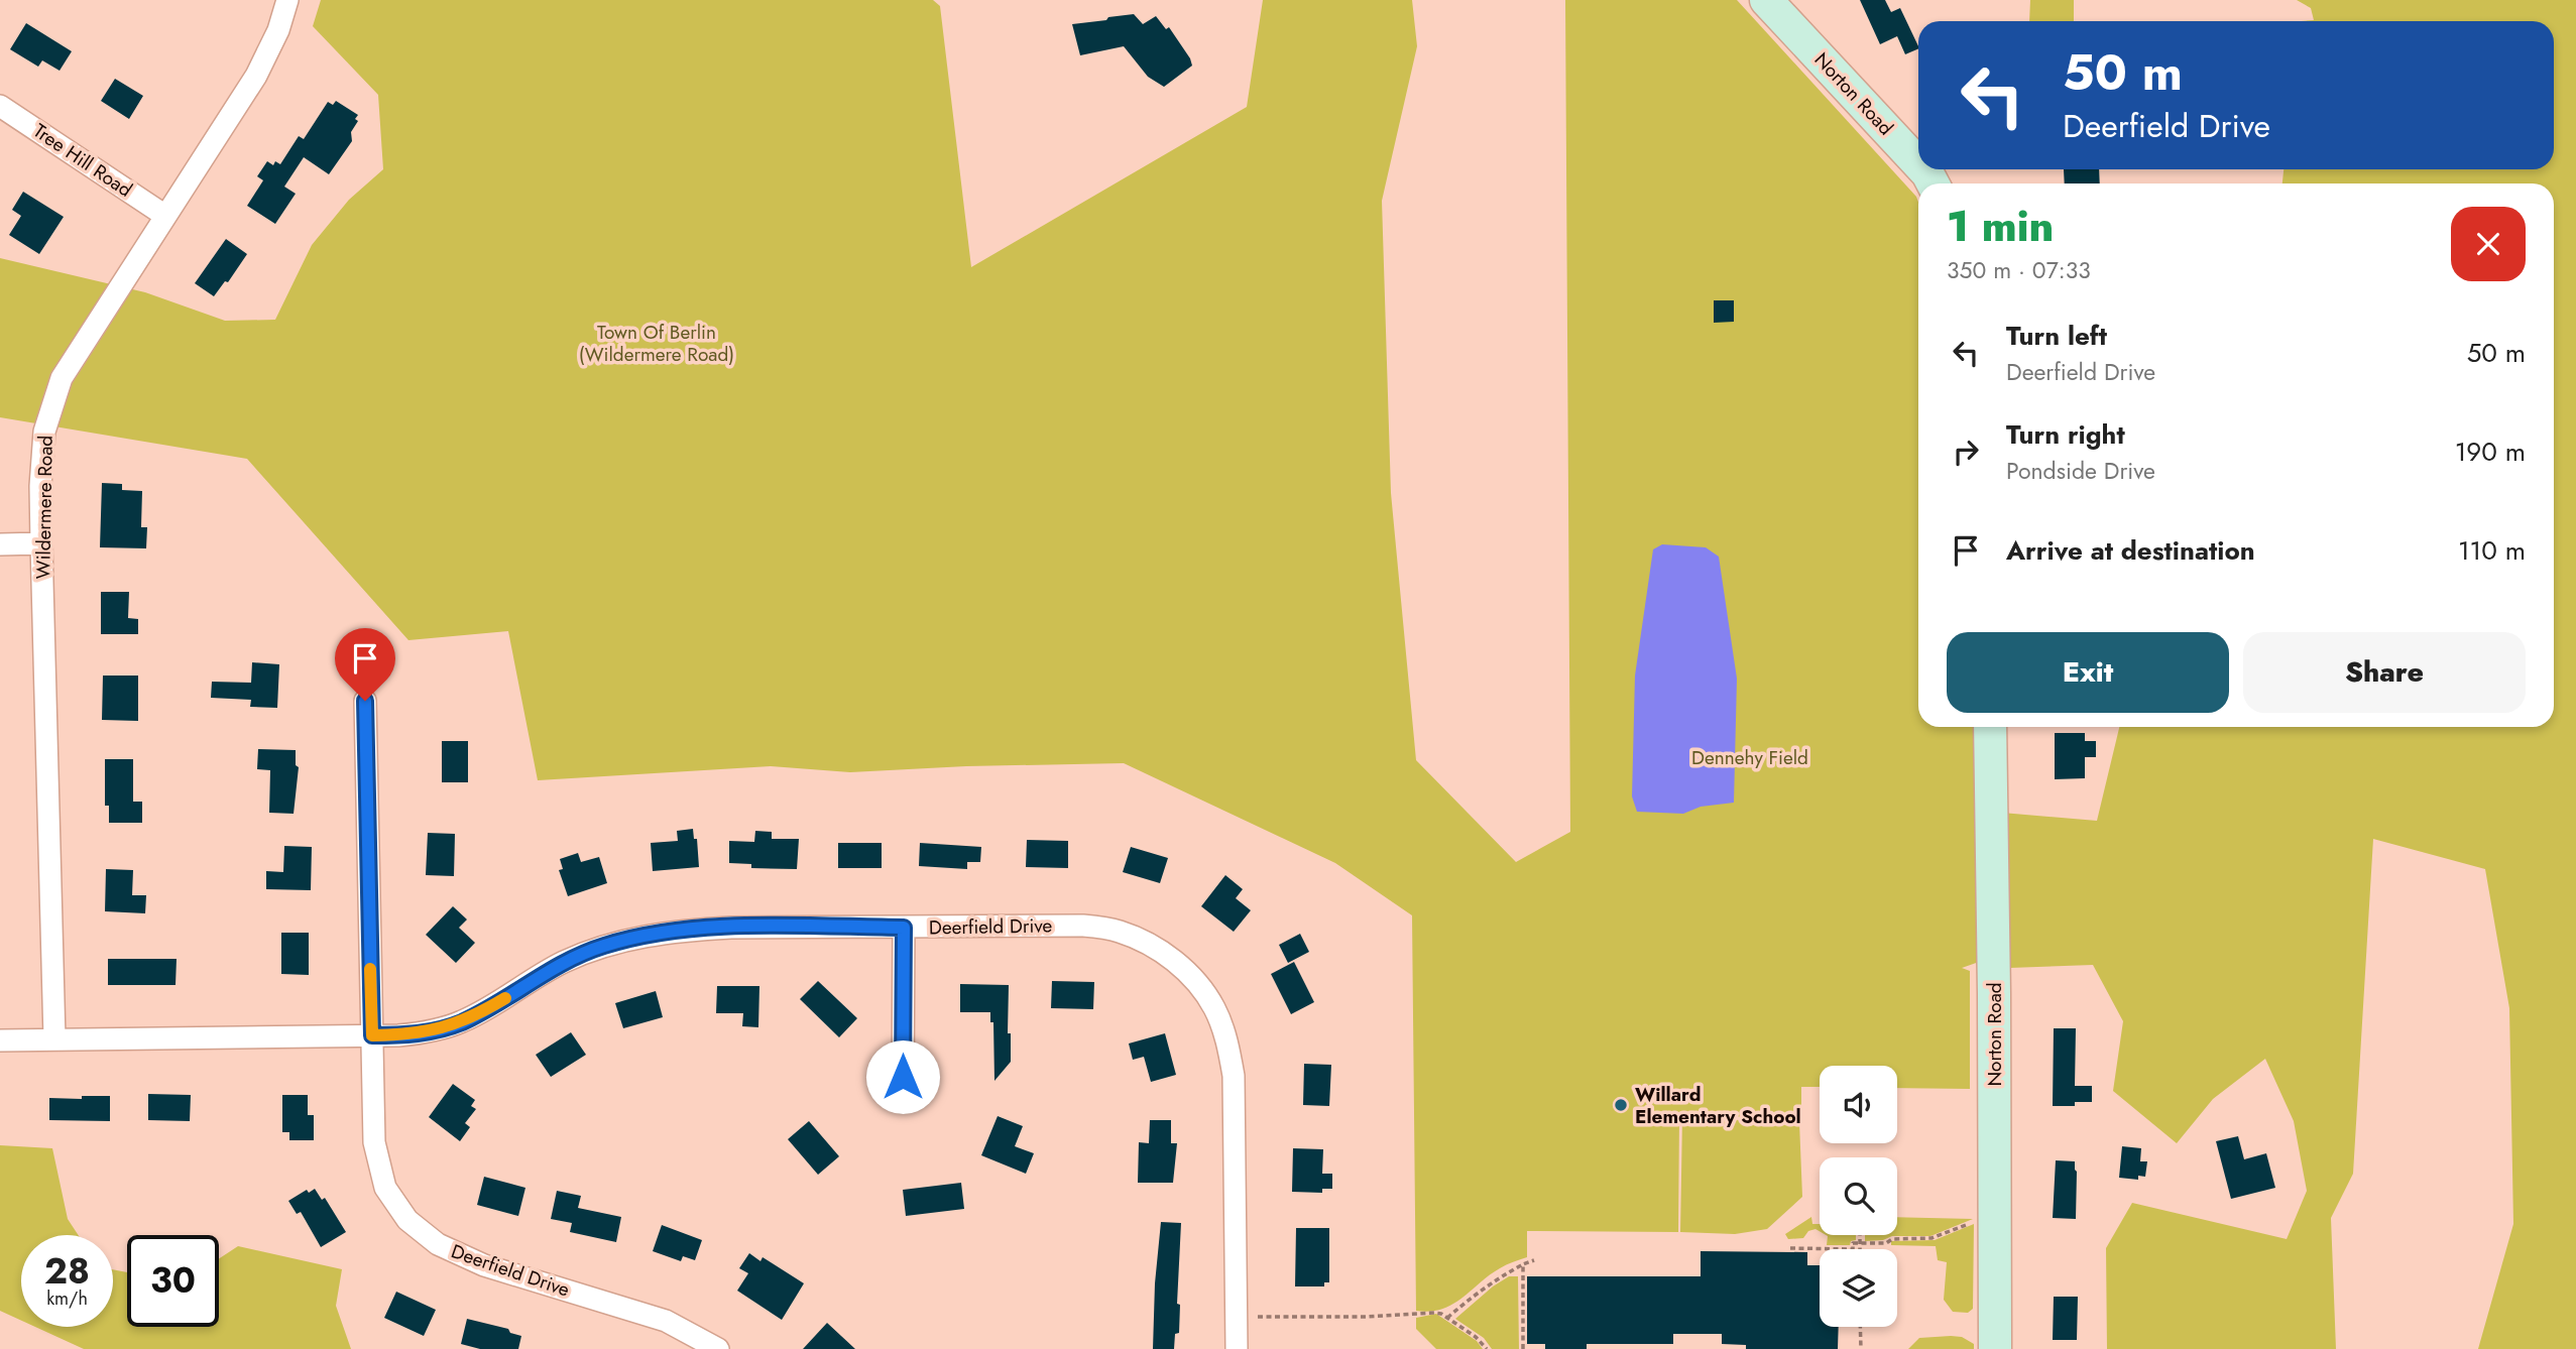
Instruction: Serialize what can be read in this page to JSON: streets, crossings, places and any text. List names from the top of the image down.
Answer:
{
  "streets": {
    "main road": ["Norton Road"],
    "street": ["Tree Hill Road", "Wildermere Road", "Deerfield Drive"]
  },
  "crossings": [
    ["Tree Hill Road", "Wildermere Road"],
    ["Wildermere Road", "Deerfield Drive"]
  ],
  "parks": ["Town Of Berlin (Wildermere Road)", "Dennehy Field"],
  "places": ["Willard Elementary School"],
  "page": {
    "turn": ["50 m", "Deerfield Drive"],
    "heading": ["1 min", "350 m · 07:33"],
    "list": [
      {
        "name": "Turn left",
        "note": "Deerfield Drive",
        "value": "50 m"
      },
      {
        "name": "Turn right",
        "note": "Pondside Drive",
        "value": "190 m"
      },
      {
        "name": "Arrive at destination",
        "value": "110 m"
      }
    ],
    "buttons": ["Exit", "Share"],
    "speed": "28 km/h",
    "limit": "30"
  }
}
